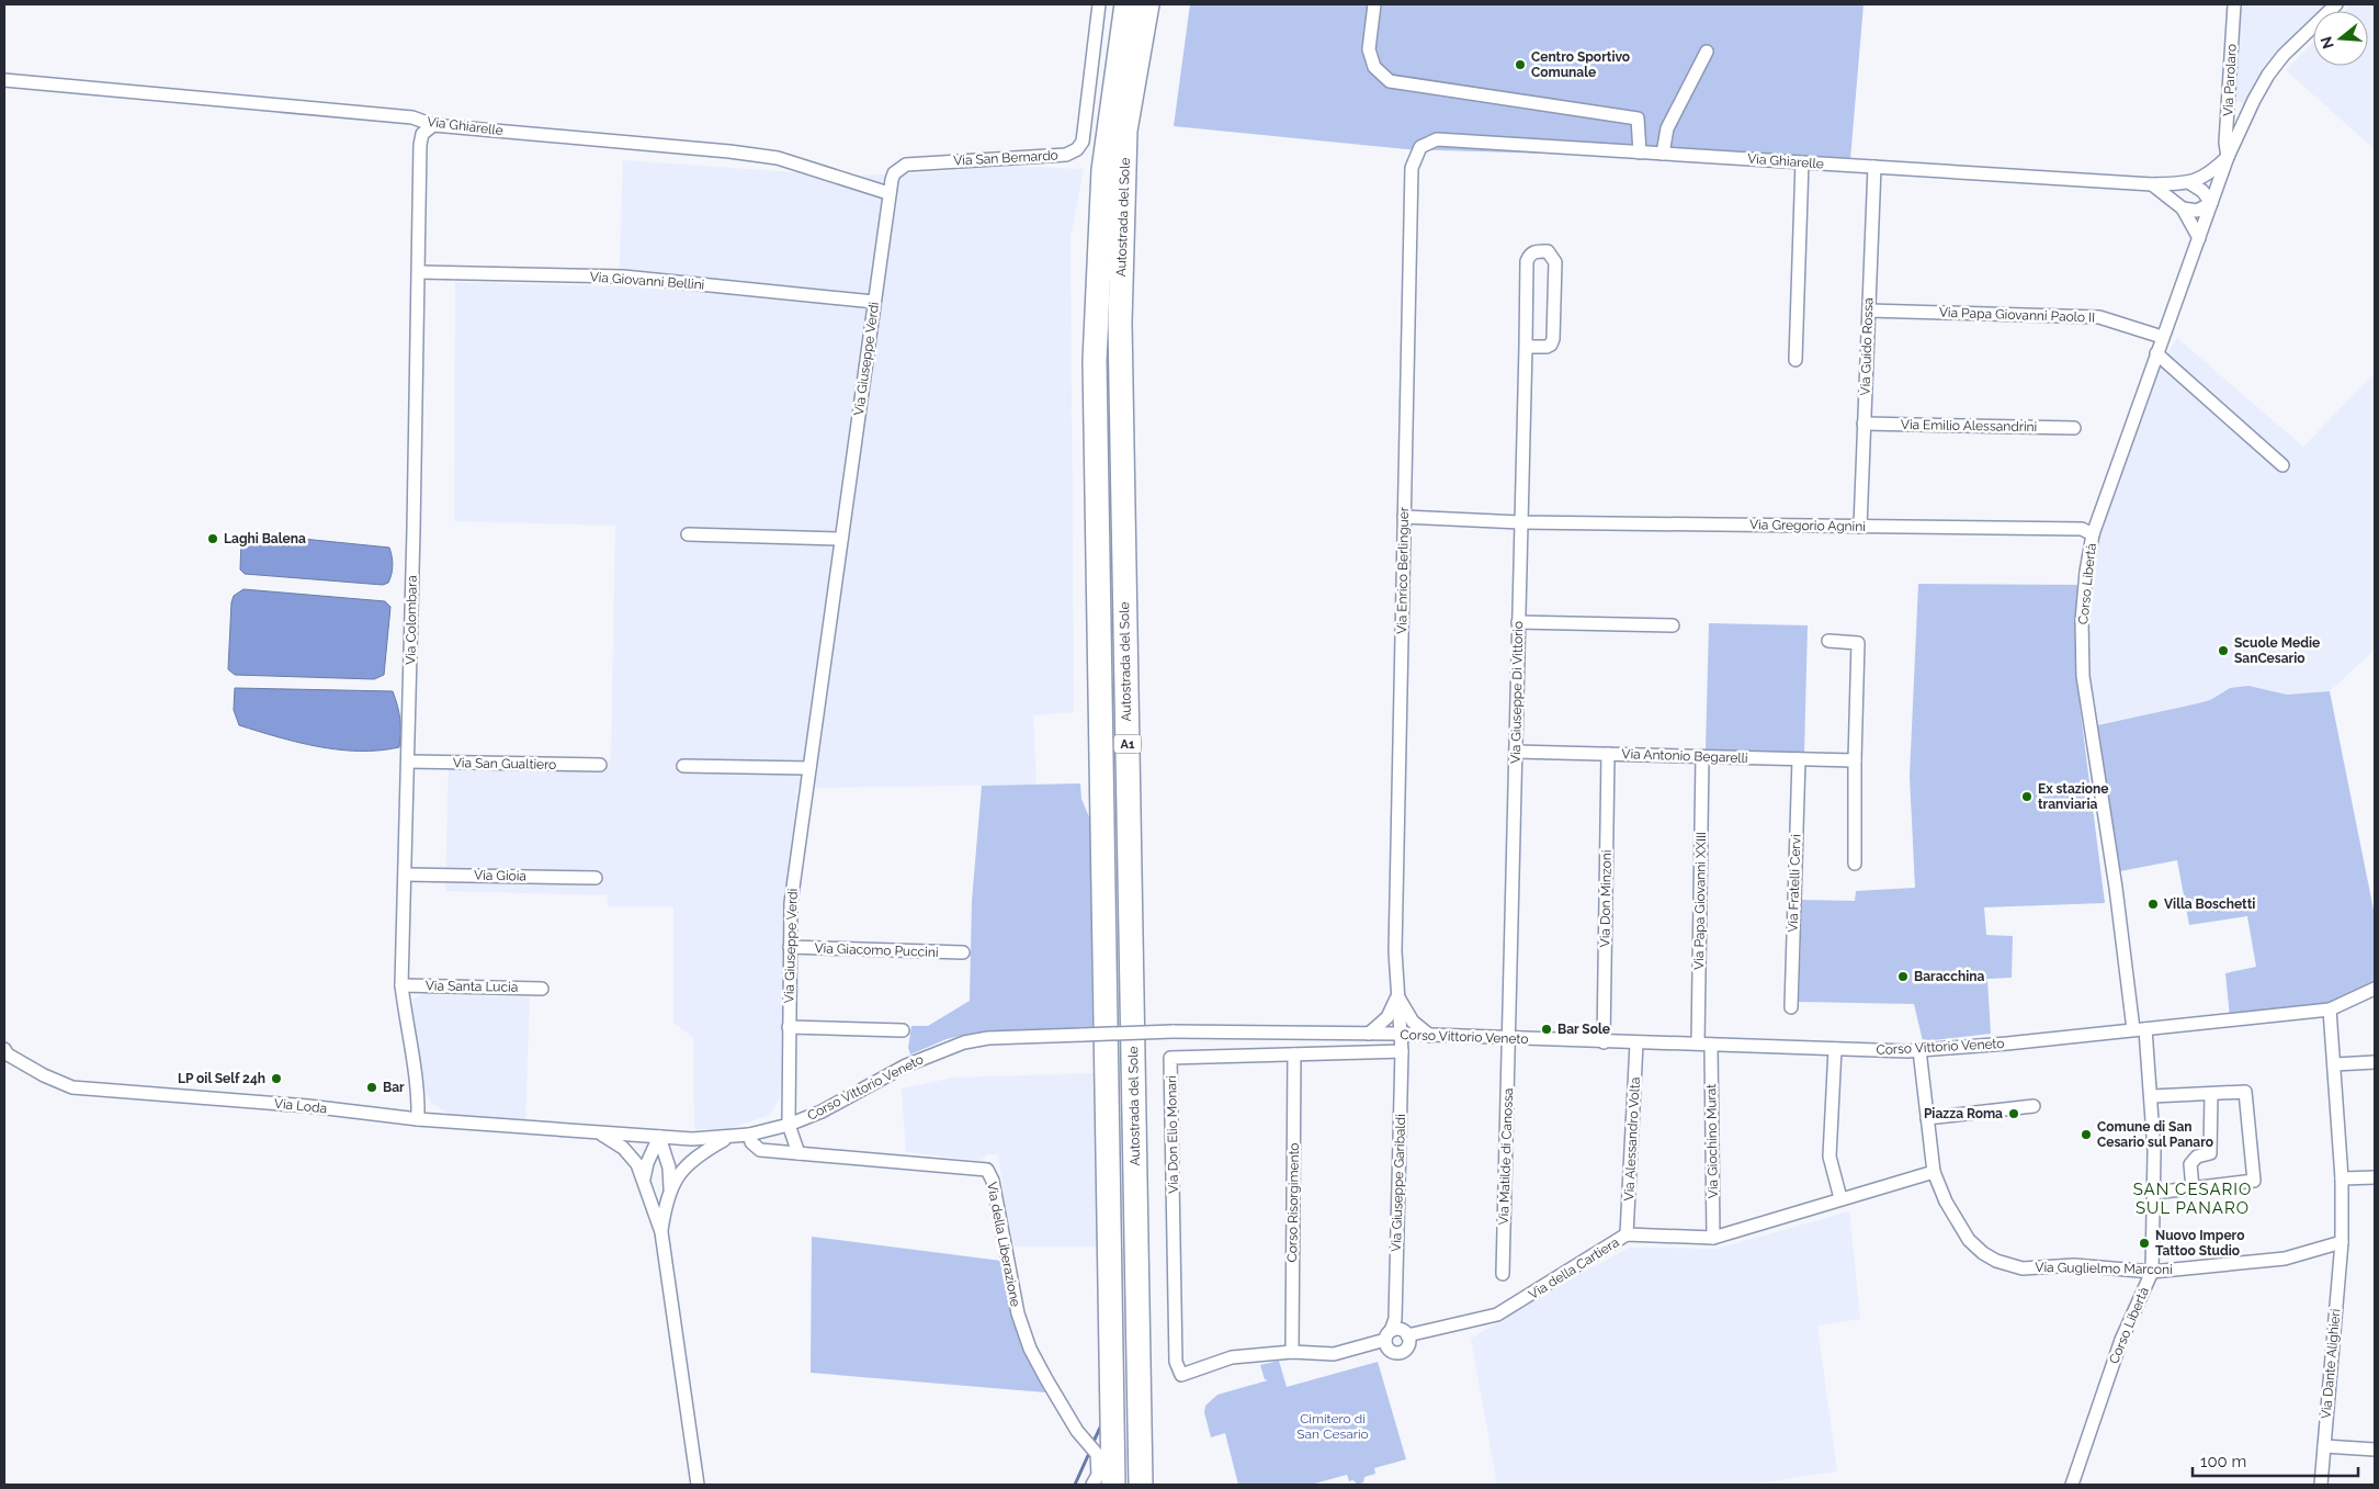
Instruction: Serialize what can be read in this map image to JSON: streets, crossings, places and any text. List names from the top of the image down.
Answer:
{
  "streets": {
    "highway": ["Autostrada del Sole", "A1"],
    "street": [
      "Via Parolaro",
      "Via Ghiarelle",
      "Via San Bernardo",
      "Via Giovanni Bellini",
      "Via Papa Giovanni Paolo II",
      "Via Guido Rossa",
      "Via Giuseppe Verdi",
      "Via Emilio Alessandrini",
      "Via Gregorio Agnini",
      "Via Enrico Berlinguer",
      "Corso Libertà",
      "Via Colombara",
      "Via Giuseppe Di Vittorio",
      "Via Antonio Begarelli",
      "Via San Gualtiero",
      "Via Gioia",
      "Via Fratelli Cervi",
      "Via Don Minzoni",
      "Via Papa Giovanni XXIII",
      "Via Giacomo Puccini",
      "Via Santa Lucia",
      "Corso Vittorio Veneto",
      "Via Loda",
      "Via Don Elio Monari",
      "Via Alessandro Volta",
      "Via Giochino Murat",
      "Via Matilde di Canossa",
      "Via Giuseppe Garibaldi",
      "Corso Risorgimento",
      "Via della Liberazione",
      "Via della Cartiera",
      "Via Guglielmo Marconi",
      "Via Dante Alighieri"
    ]
  },
  "crossings": [
    ["Via Parolaro", "Corso Libertà"],
    ["Via Ghiarelle", "Via Guido Rossa"],
    ["Via Ghiarelle", "Via Giuseppe Verdi"],
    ["Via Ghiarelle", "Via Enrico Berlinguer"],
    ["Via Ghiarelle", "Via Colombara"],
    ["Via San Bernardo", "Via Giuseppe Verdi"],
    ["Via Giovanni Bellini", "Via Giuseppe Verdi"],
    ["Via Giovanni Bellini", "Via Colombara"],
    ["Via Papa Giovanni Paolo II", "Via Guido Rossa"],
    ["Via Papa Giovanni Paolo II", "Corso Libertà"],
    ["Via Guido Rossa", "Via Emilio Alessandrini"],
    ["Via Guido Rossa", "Via Gregorio Agnini"],
    ["Via Giuseppe Verdi", "Via Giacomo Puccini"],
    ["Via Giuseppe Verdi", "Corso Vittorio Veneto"],
    ["Via Gregorio Agnini", "Via Enrico Berlinguer"],
    ["Via Gregorio Agnini", "Corso Libertà"],
    ["Via Gregorio Agnini", "Via Giuseppe Di Vittorio"],
    ["Via Enrico Berlinguer", "Corso Vittorio Veneto"],
    ["Via Enrico Berlinguer", "Via Giuseppe Garibaldi"],
    ["Corso Libertà", "Corso Vittorio Veneto"],
    ["Corso Libertà", "Via Guglielmo Marconi"],
    ["Via Colombara", "Via San Gualtiero"],
    ["Via Colombara", "Via Gioia"],
    ["Via Colombara", "Via Santa Lucia"],
    ["Via Colombara", "Via Loda"],
    ["Via Giuseppe Di Vittorio", "Via Antonio Begarelli"],
    ["Via Giuseppe Di Vittorio", "Corso Vittorio Veneto"],
    ["Via Giuseppe Di Vittorio", "Via Matilde di Canossa"],
    ["Via Antonio Begarelli", "Via Fratelli Cervi"],
    ["Via Antonio Begarelli", "Via Don Minzoni"],
    ["Via Antonio Begarelli", "Via Papa Giovanni XXIII"],
    ["Via Don Minzoni", "Corso Vittorio Veneto"],
    ["Via Papa Giovanni XXIII", "Corso Vittorio Veneto"],
    ["Corso Vittorio Veneto", "Via Loda"],
    ["Corso Vittorio Veneto", "Via Alessandro Volta"],
    ["Corso Vittorio Veneto", "Via Giochino Murat"],
    ["Corso Vittorio Veneto", "Via Matilde di Canossa"],
    ["Corso Vittorio Veneto", "Via Giuseppe Garibaldi"],
    ["Corso Vittorio Veneto", "Via della Liberazione"],
    ["Corso Vittorio Veneto", "Via Guglielmo Marconi"],
    ["Via Don Elio Monari", "Via Giuseppe Garibaldi"],
    ["Via Don Elio Monari", "Corso Risorgimento"],
    ["Via Alessandro Volta", "Via della Cartiera"],
    ["Via Giochino Murat", "Via della Cartiera"],
    ["Via Giuseppe Garibaldi", "Via della Cartiera"],
    ["Via della Cartiera", "Via Guglielmo Marconi"],
    ["Via Guglielmo Marconi", "Via Dante Alighieri"]
  ],
  "districts": ["SAN CESARIO SUL PANARO"],
  "parks": ["Cimitero di San Cesario"],
  "places": [
    "Centro Sportivo Comunale",
    "Laghi Balena",
    "Scuole Medie SanCesario",
    "Ex stazione tranviaria",
    "Villa Boschetti",
    "Baracchina",
    "Bar Sole",
    "LP oil Self 24h",
    "Bar",
    "Piazza Roma",
    "Comune di San Cesario sul Panaro",
    "Nuovo Impero Tattoo Studio"
  ],
  "scale_bar": "100 m",
  "north": "left"
}
